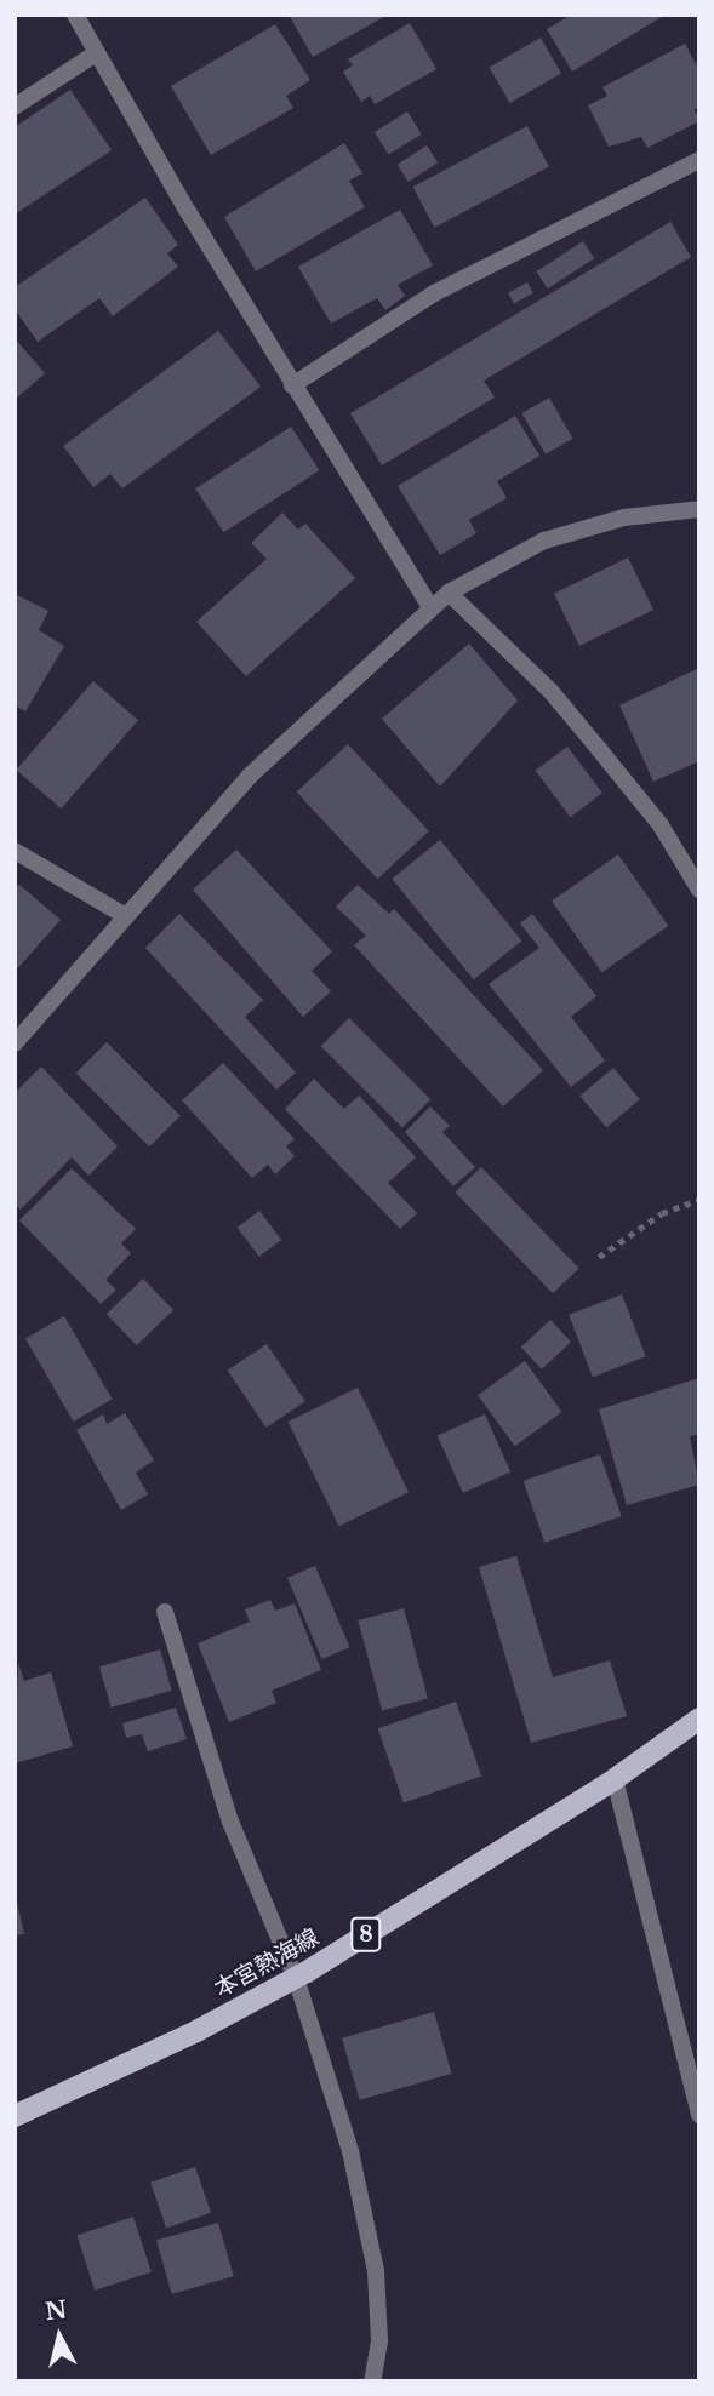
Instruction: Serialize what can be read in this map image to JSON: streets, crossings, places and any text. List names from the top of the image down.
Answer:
{
  "streets": {
    "main road": ["8", "本宮熱海線"]
  },
  "north": "top"
}
